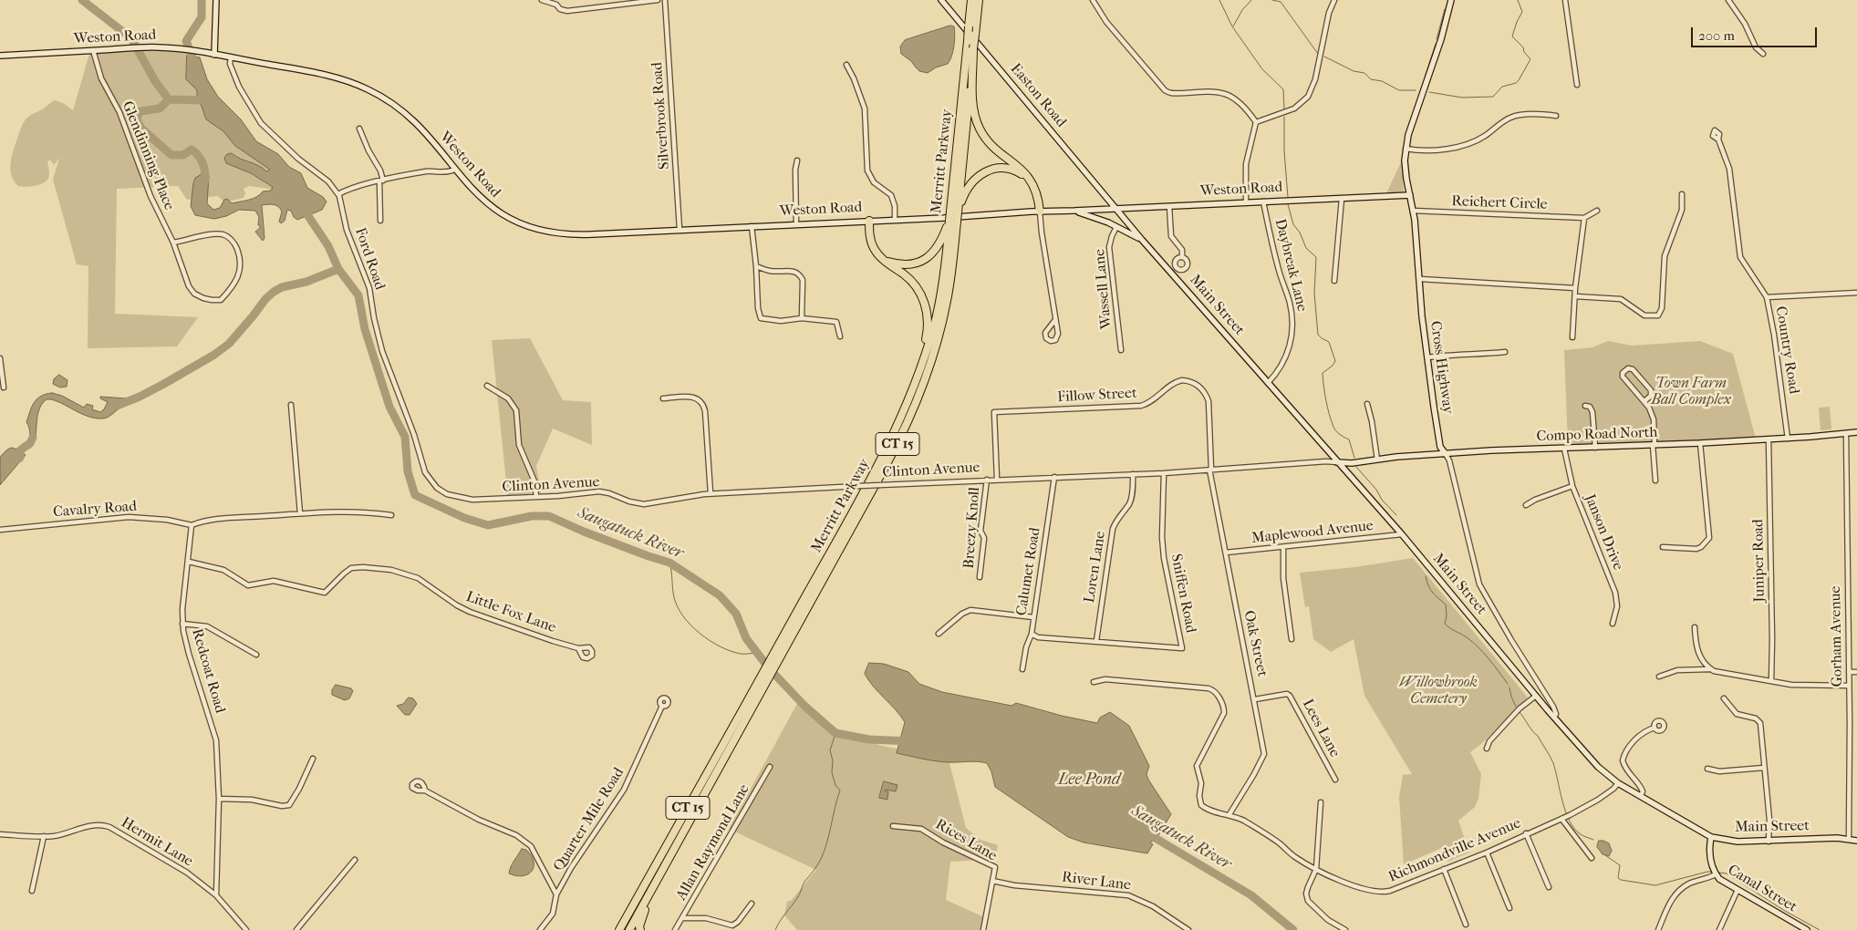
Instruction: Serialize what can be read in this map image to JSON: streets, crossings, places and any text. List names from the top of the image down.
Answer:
{
  "streets": {
    "highway": ["Merritt Parkway", "CT 15"],
    "main road": [
      "Weston Road",
      "Easton Road",
      "Main Street",
      "Cross Highway",
      "Compo Road North",
      "Canal Street"
    ],
    "street": [
      "Silverbrook Road",
      "Glendinning Place",
      "Reichert Circle",
      "Ford Road",
      "Daybreak Lane",
      "Wassell Lane",
      "Country Road",
      "Fillow Street",
      "Clinton Avenue",
      "Cavalry Road",
      "Breezy Knoll",
      "Maplewood Avenue",
      "Janson Drive",
      "Juniper Road",
      "Loren Lane",
      "Calumet Road",
      "Sniffen Road",
      "Little Fox Lane",
      "Gorham Avenue",
      "Oak Street",
      "Redcoat Road",
      "Lees Lane",
      "Quarter Mile Road",
      "Rices Lane",
      "Hermit Lane",
      "Allan Raymond Lane",
      "Richmondville Avenue",
      "River Lane"
    ]
  },
  "crossings": [
    ["Weston Road", "Easton Road"],
    ["Weston Road", "Silverbrook Road"],
    ["Weston Road", "Glendinning Place"],
    ["Weston Road", "Ford Road"],
    ["Weston Road", "Daybreak Lane"],
    ["Weston Road", "Wassell Lane"],
    ["Weston Road", "Main Street"],
    ["Weston Road", "Cross Highway"],
    ["Easton Road", "Main Street"],
    ["Reichert Circle", "Cross Highway"],
    ["Ford Road", "Clinton Avenue"],
    ["Daybreak Lane", "Main Street"],
    ["Main Street", "Cross Highway"],
    ["Main Street", "Compo Road North"],
    ["Main Street", "Clinton Avenue"],
    ["Main Street", "Maplewood Avenue"],
    ["Main Street", "Gorham Avenue"],
    ["Main Street", "Richmondville Avenue"],
    ["Main Street", "Canal Street"],
    ["Country Road", "Compo Road North"],
    ["Cross Highway", "Compo Road North"],
    ["Fillow Street", "Clinton Avenue"],
    ["Fillow Street", "Oak Street"],
    ["Compo Road North", "Clinton Avenue"],
    ["Compo Road North", "Janson Drive"],
    ["Compo Road North", "Juniper Road"],
    ["Compo Road North", "Gorham Avenue"],
    ["Clinton Avenue", "Breezy Knoll"],
    ["Clinton Avenue", "Loren Lane"],
    ["Clinton Avenue", "Calumet Road"],
    ["Clinton Avenue", "Sniffen Road"],
    ["Clinton Avenue", "Oak Street"],
    ["Cavalry Road", "Redcoat Road"],
    ["Maplewood Avenue", "Oak Street"],
    ["Loren Lane", "Sniffen Road"],
    ["Calumet Road", "Sniffen Road"],
    ["Little Fox Lane", "Redcoat Road"],
    ["Oak Street", "Lees Lane"],
    ["Oak Street", "Richmondville Avenue"],
    ["Redcoat Road", "Hermit Lane"],
    ["Rices Lane", "River Lane"]
  ],
  "water": ["Saugatuck River", "Lee Pond"],
  "parks": ["Town Farm Ball Complex", "Willowbrook Cemetery"],
  "scale_bar": "200 m"
}
